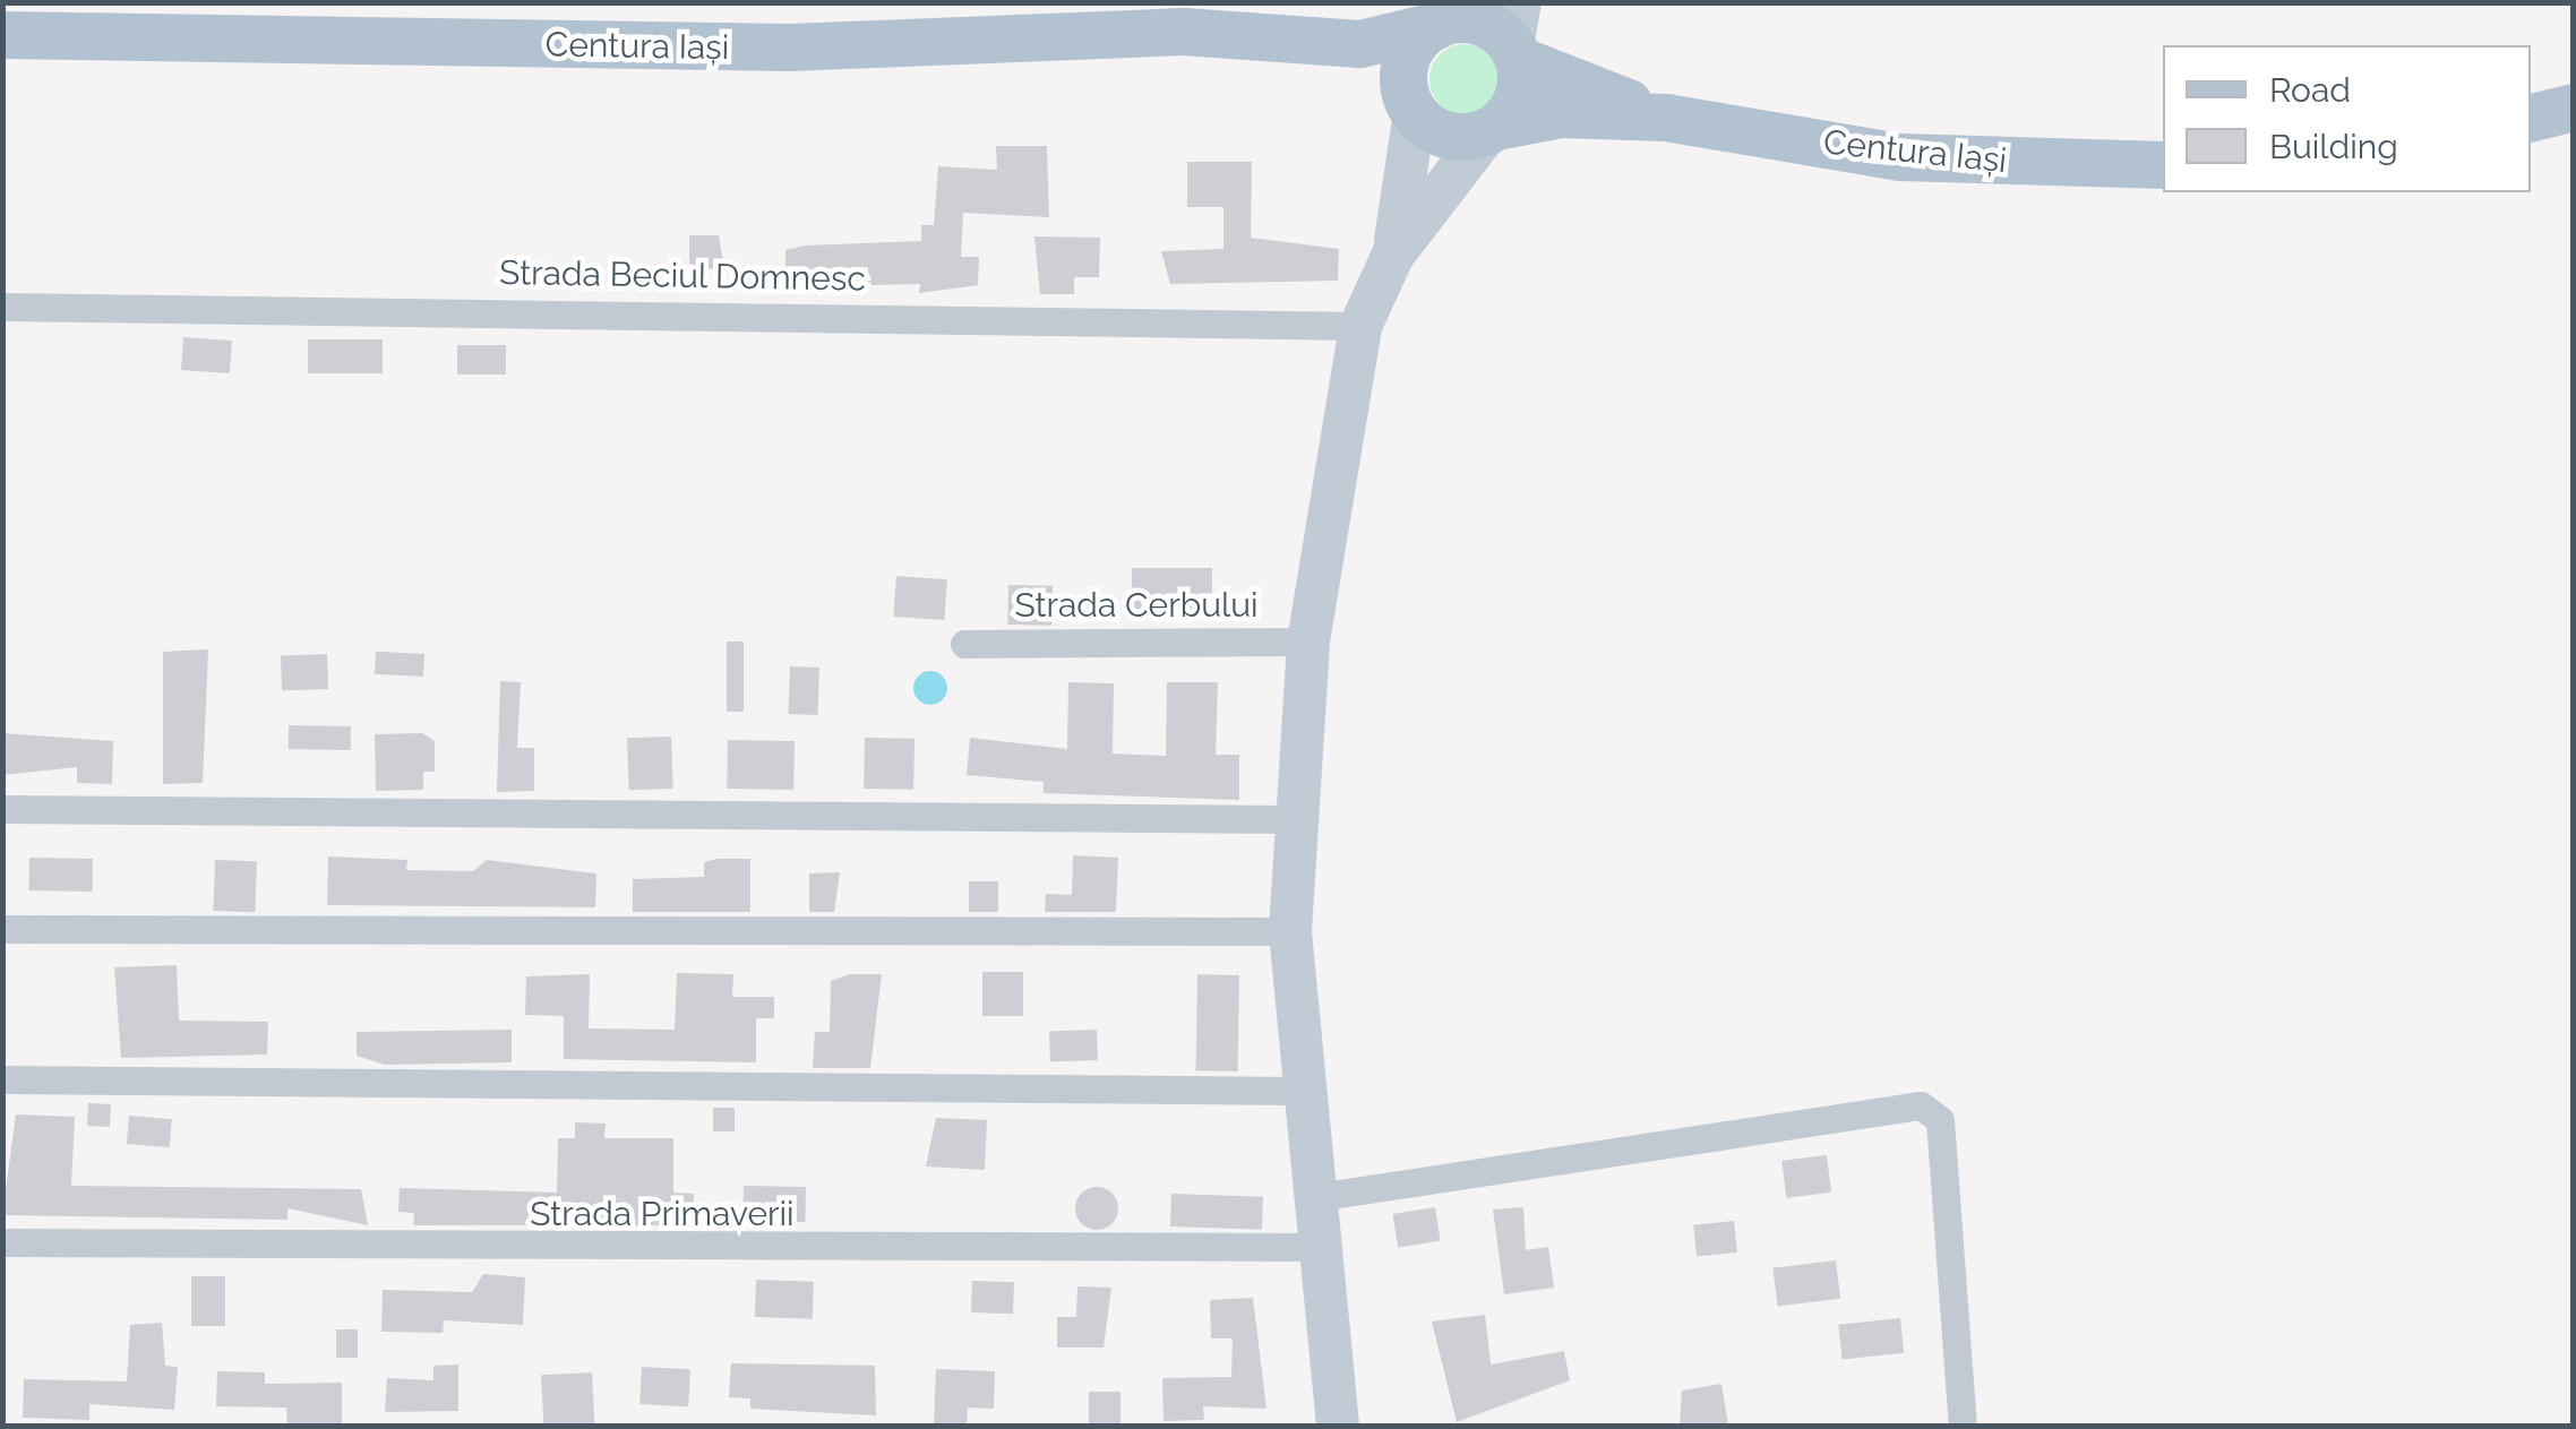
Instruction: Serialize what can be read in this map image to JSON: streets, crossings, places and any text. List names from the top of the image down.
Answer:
{
  "streets": {
    "main road": ["Centura Iași"],
    "street": ["Strada Beciul Domnesc", "Strada Cerbului", "Strada Primaverii"]
  },
  "legend": ["Road", "Building"]
}
